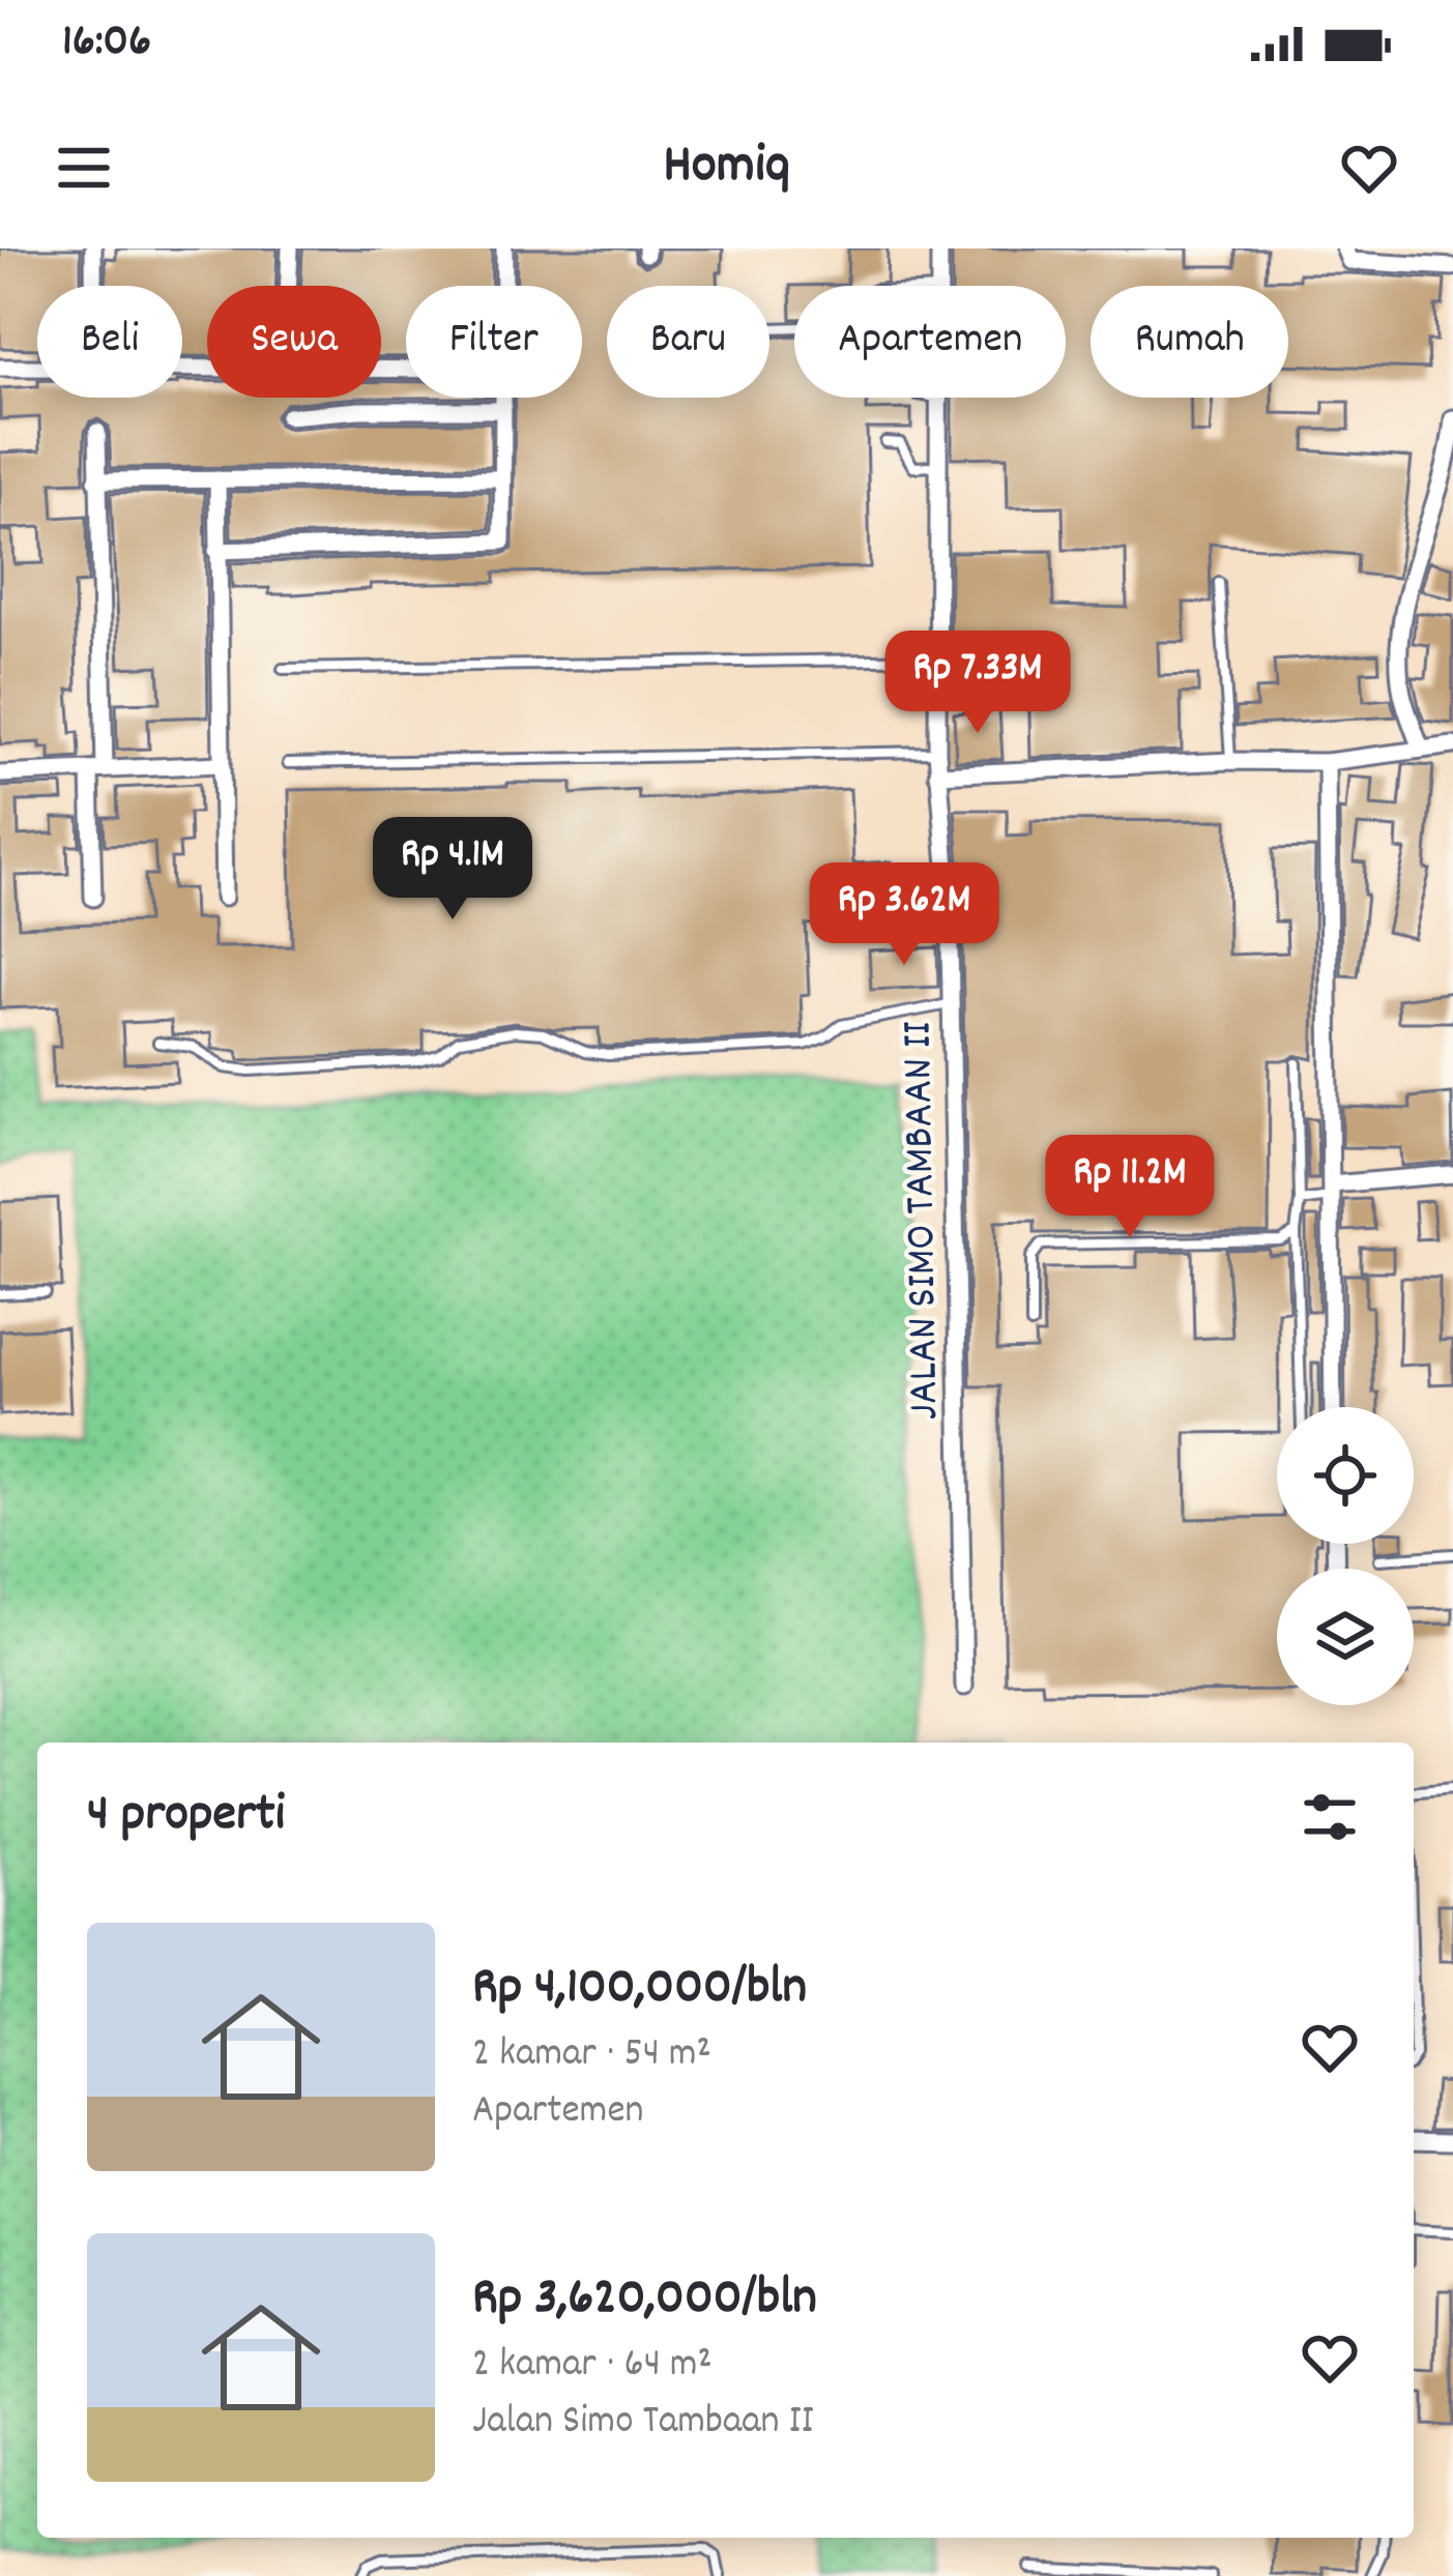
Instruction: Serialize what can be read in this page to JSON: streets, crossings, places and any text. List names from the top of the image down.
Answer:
{
  "streets": {
    "street": ["JALAN SIMO TAMBAAN II"]
  },
  "page": {
    "status": "16:06",
    "header": "Homiq",
    "chip": [
      "Beli",
      "Sewa",
      "Filter",
      "Baru",
      "Apartemen",
      "Rumah"
    ],
    "price": [
      "Rp 7.33M",
      "Rp 4.1M",
      "Rp 3.62M",
      "Rp 11.2M"
    ],
    "heading": "4 properti",
    "list": [
      {
        "name": "Rp 4,100,000/bln",
        "note": "2 kamar · 54 m² · Apartemen"
      },
      {
        "name": "Rp 3,620,000/bln",
        "note": "2 kamar · 64 m² · Jalan Simo Tambaan II"
      }
    ]
  }
}
